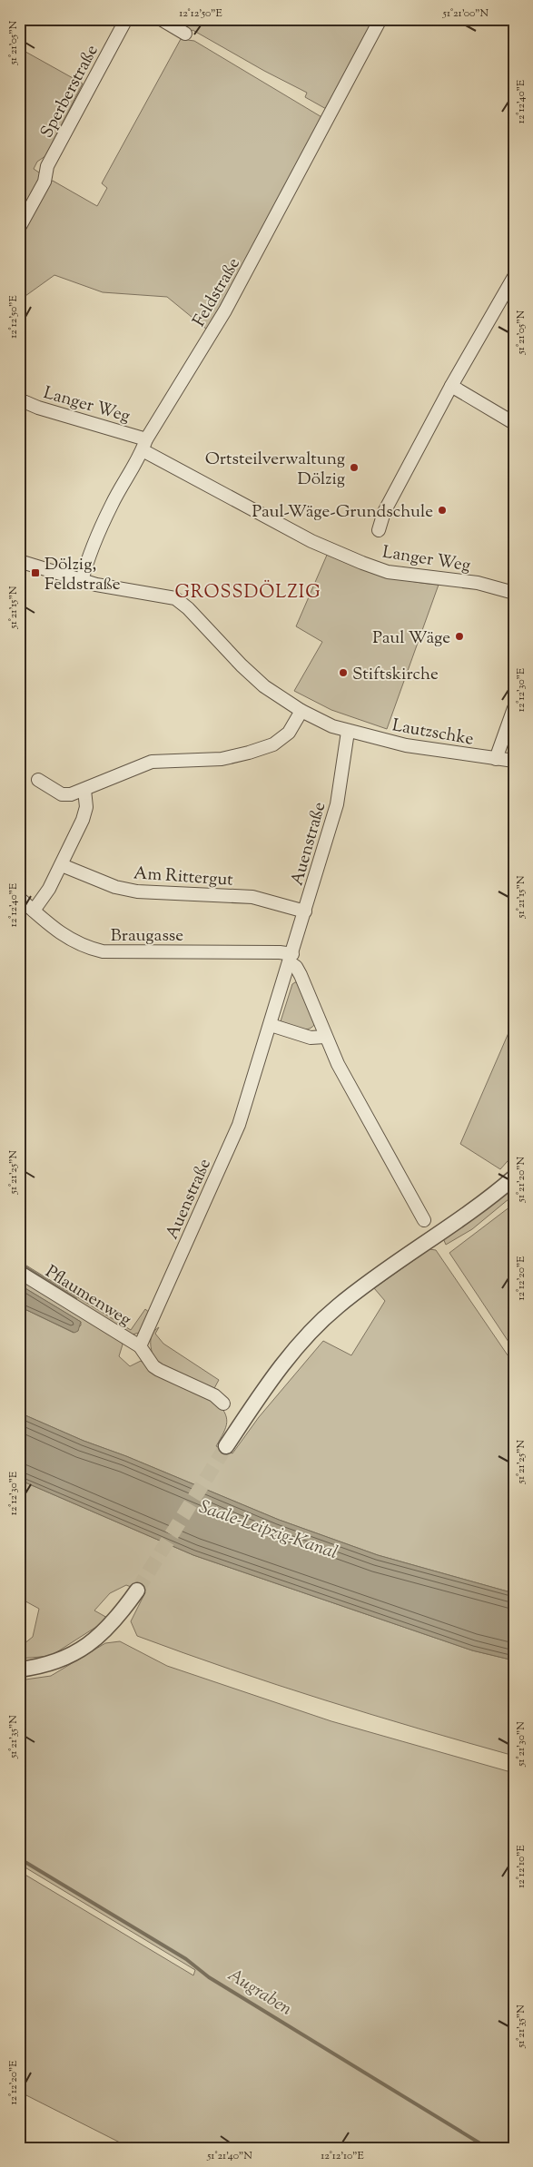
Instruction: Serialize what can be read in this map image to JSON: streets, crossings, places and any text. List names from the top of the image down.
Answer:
{
  "streets": {
    "street": [
      "Sperberstraße",
      "Feldstraße",
      "Langer Weg",
      "Lautzschke",
      "Auenstraße",
      "Am Rittergut",
      "Braugasse",
      "Pflaumenweg"
    ]
  },
  "crossings": [
    ["Feldstraße", "Langer Weg"],
    ["Feldstraße", "Lautzschke"],
    ["Lautzschke", "Auenstraße"],
    ["Auenstraße", "Am Rittergut"],
    ["Auenstraße", "Braugasse"],
    ["Auenstraße", "Pflaumenweg"]
  ],
  "districts": ["GROSSDÖLZIG"],
  "water": ["Saale-Leipzig-Kanal", "Augraben"],
  "places": {
    "other": [
      "Ortsteilverwaltung Dölzig",
      "Paul-Wäge-Grundschule",
      "Paul Wäge",
      "Stiftskirche"
    ],
    "transit": ["Dölzig, Feldstraße"]
  },
  "coordinates": [
    "12°12'50\"E",
    "51°21'00\"N",
    "51°21'05\"N",
    "12°12'40\"E",
    "51°21'15\"N",
    "12°12'30\"E",
    "51°21'25\"N",
    "51°21'20\"N",
    "12°12'20\"E",
    "51°21'35\"N",
    "51°21'30\"N",
    "12°12'10\"E",
    "51°21'40\"N"
  ]
}
